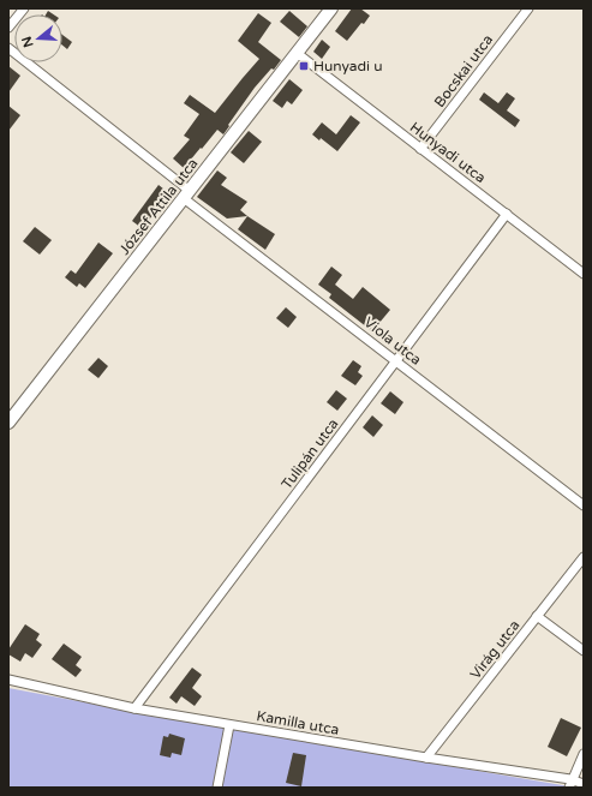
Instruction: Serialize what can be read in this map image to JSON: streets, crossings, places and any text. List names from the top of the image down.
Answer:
{
  "streets": {
    "street": [
      "Bocskai utca",
      "Hunyadi utca",
      "József Attila utca",
      "Viola utca",
      "Tulipán utca",
      "Virág utca",
      "Kamilla utca"
    ]
  },
  "crossings": [
    ["Bocskai utca", "Hunyadi utca"],
    ["Hunyadi utca", "József Attila utca"],
    ["Hunyadi utca", "Tulipán utca"],
    ["József Attila utca", "Viola utca"],
    ["Viola utca", "Tulipán utca"],
    ["Tulipán utca", "Kamilla utca"],
    ["Virág utca", "Kamilla utca"]
  ],
  "places": {
    "transit": ["Hunyadi u"]
  },
  "north": "left"
}
